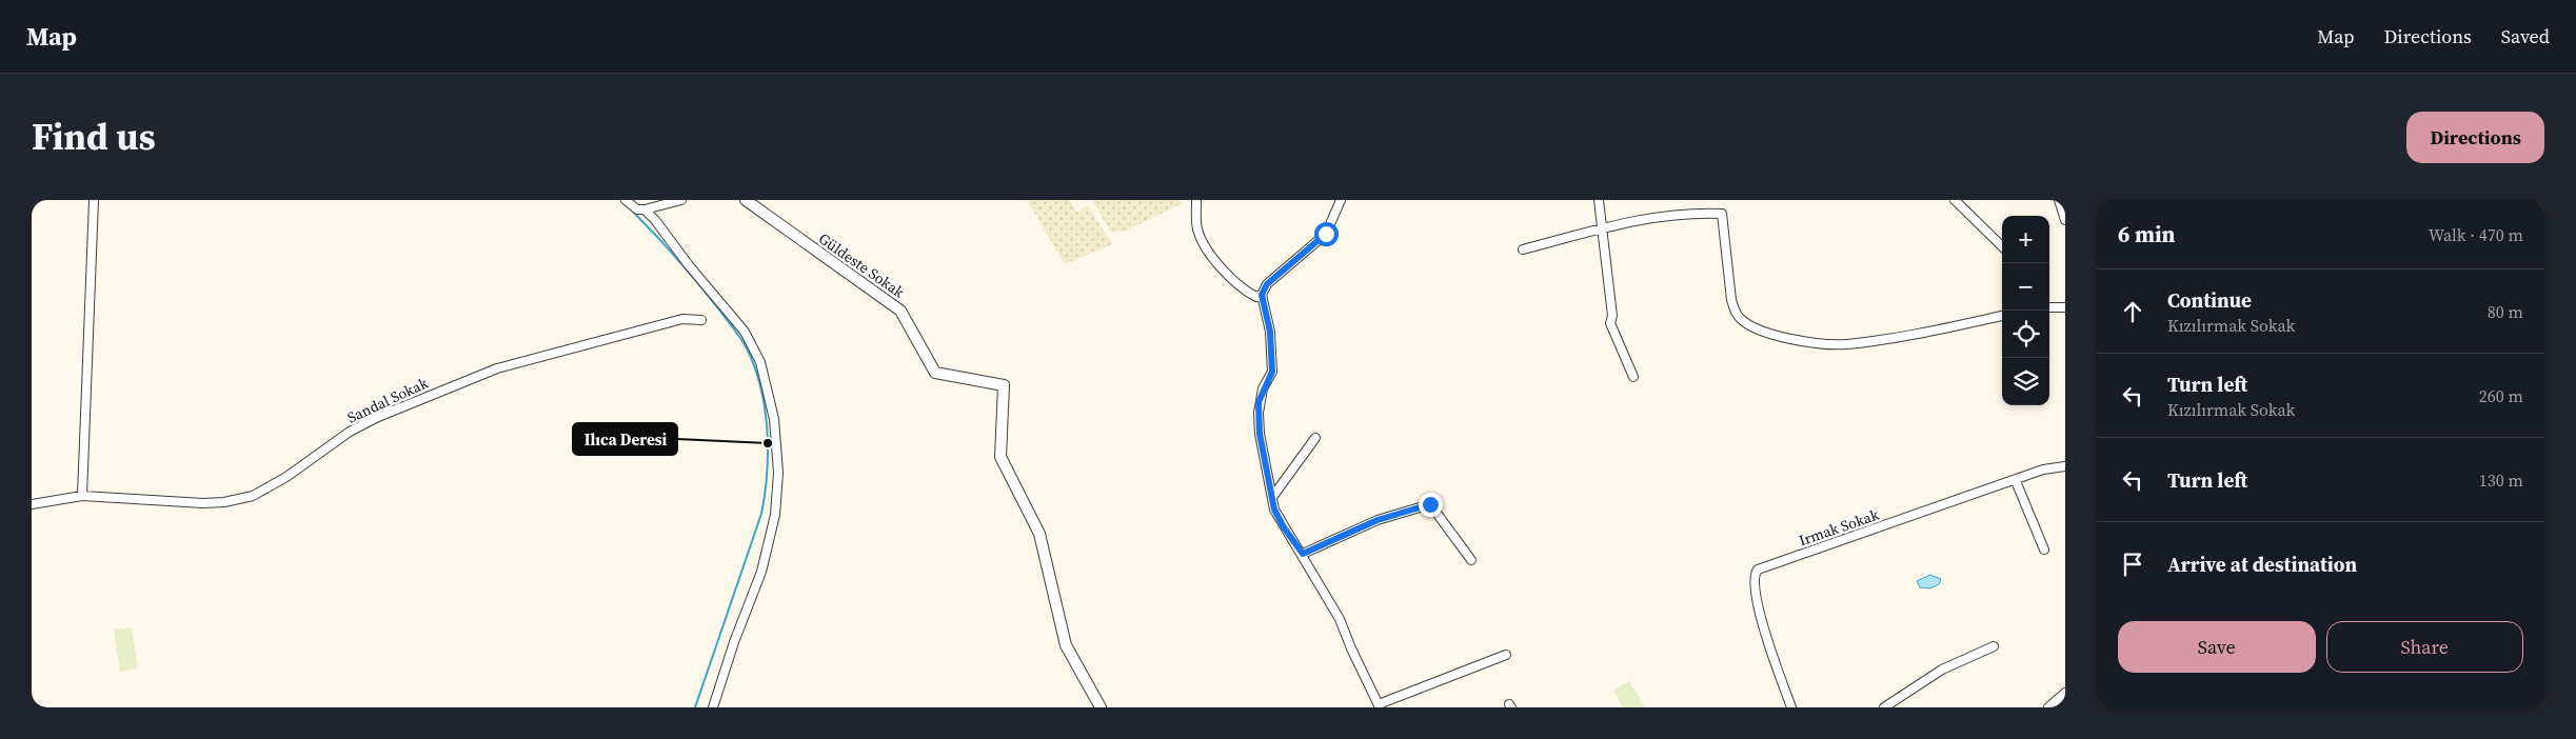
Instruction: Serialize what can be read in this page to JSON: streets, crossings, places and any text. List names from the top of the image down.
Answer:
{
  "streets": {
    "street": ["Güldeste Sokak", "Sandal Sokak", "Irmak Sokak"]
  },
  "places": ["Ilıca Deresi"],
  "page": {
    "header": "Map",
    "nav": ["Map", "Directions", "Saved"],
    "title": "Find us",
    "buttons": [
      "Directions",
      ["Save", "Share"]
    ],
    "heading": ["6 min", "Walk · 470 m"],
    "map_buttons": ["+", "−"],
    "list": [
      ["Continue", "Kızılırmak Sokak", "80 m"],
      ["Turn left", "Kızılırmak Sokak", "260 m"],
      ["Turn left", "130 m"],
      "Arrive at destination"
    ]
  }
}
